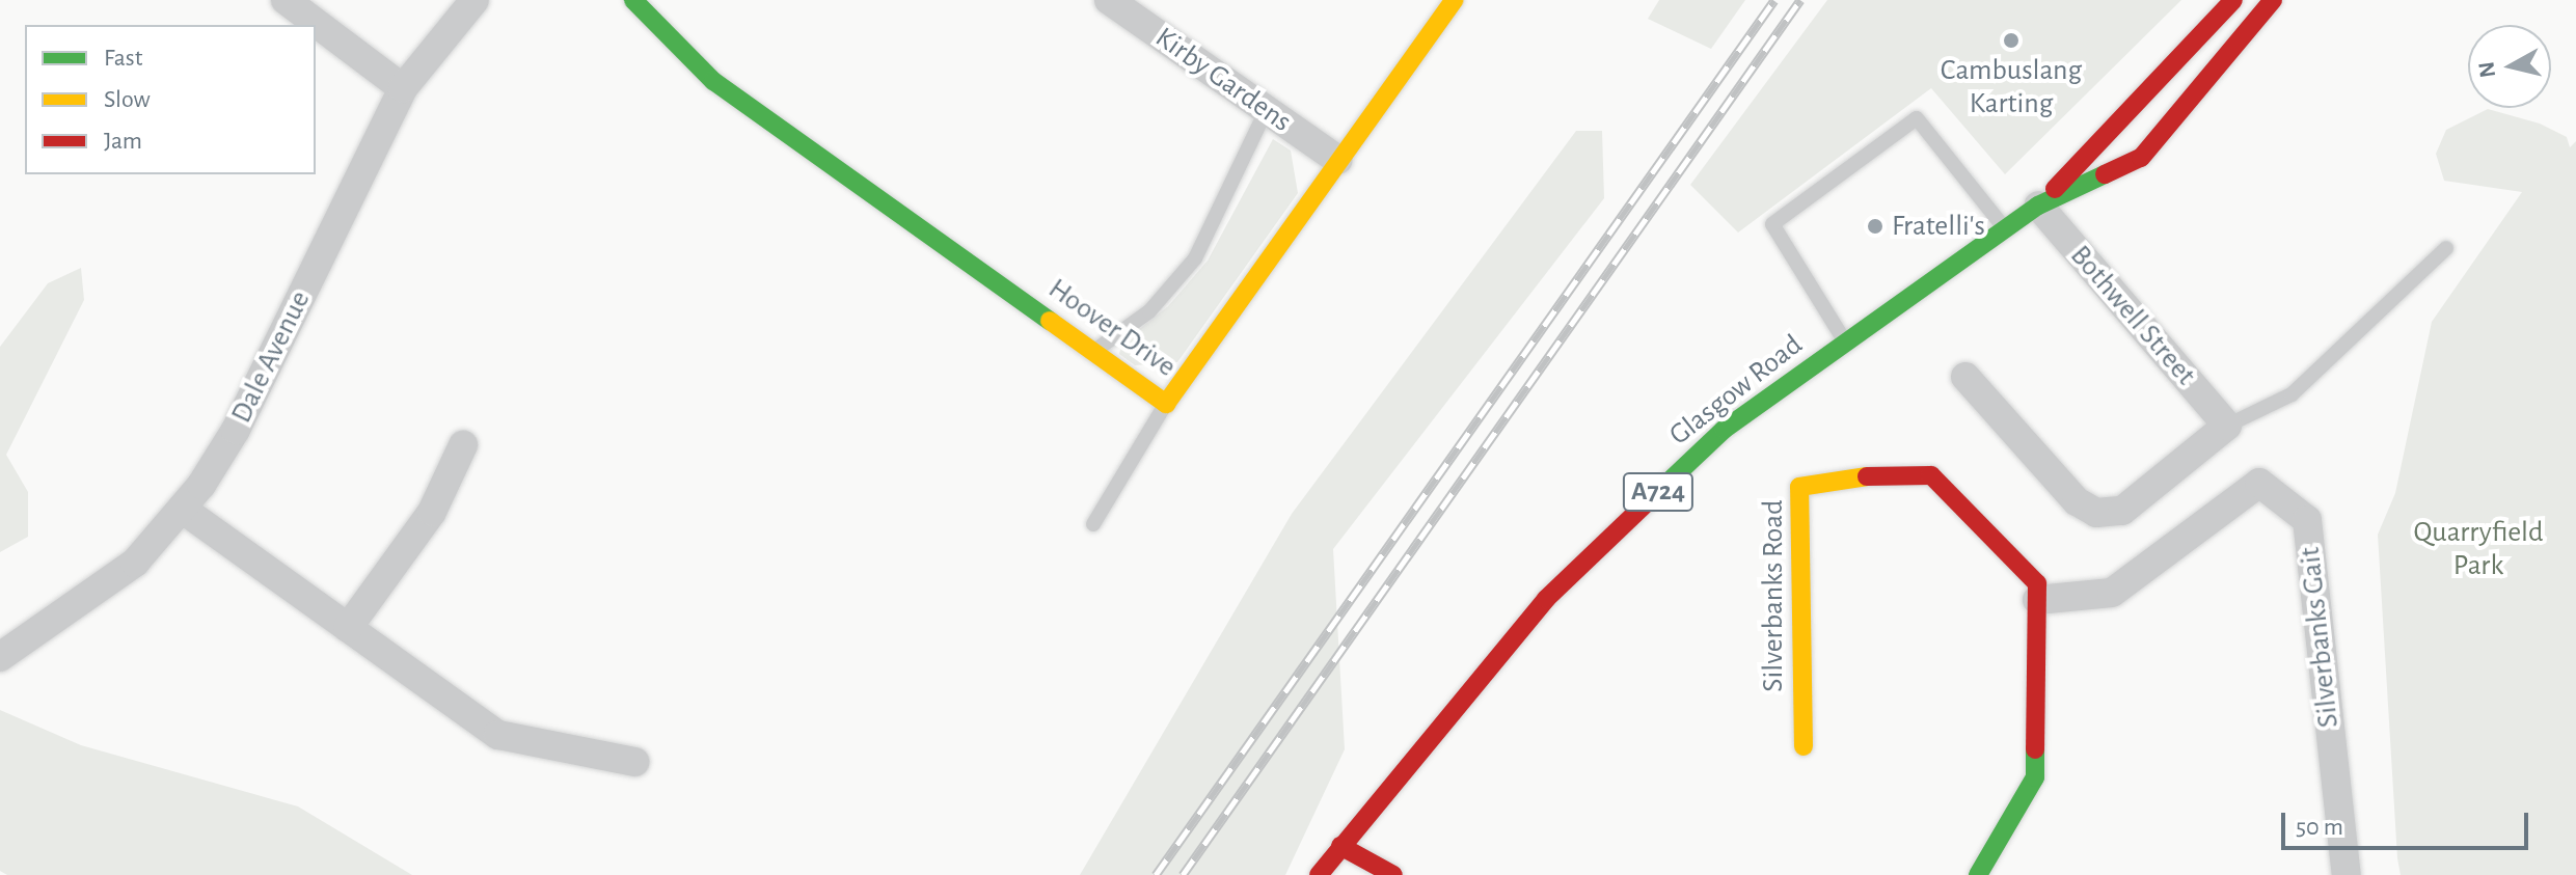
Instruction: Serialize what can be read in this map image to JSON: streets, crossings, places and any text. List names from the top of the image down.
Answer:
{
  "streets": {
    "street": [
      "Kirby Gardens",
      "Bothwell Street",
      "Hoover Drive",
      "Dale Avenue",
      "Glasgow Road",
      "A724",
      "Silverbanks Road",
      "Silverbanks Gait"
    ]
  },
  "crossings": [
    ["Kirby Gardens", "Hoover Drive"],
    ["Bothwell Street", "Glasgow Road"],
    ["Glasgow Road", "A724"],
    ["Silverbanks Road", "Silverbanks Gait"]
  ],
  "parks": ["Quarryfield Park"],
  "places": ["Cambuslang Karting", "Fratelli's"],
  "legend": ["Fast", "Slow", "Jam"],
  "scale_bar": "50 m",
  "north": "left"
}
